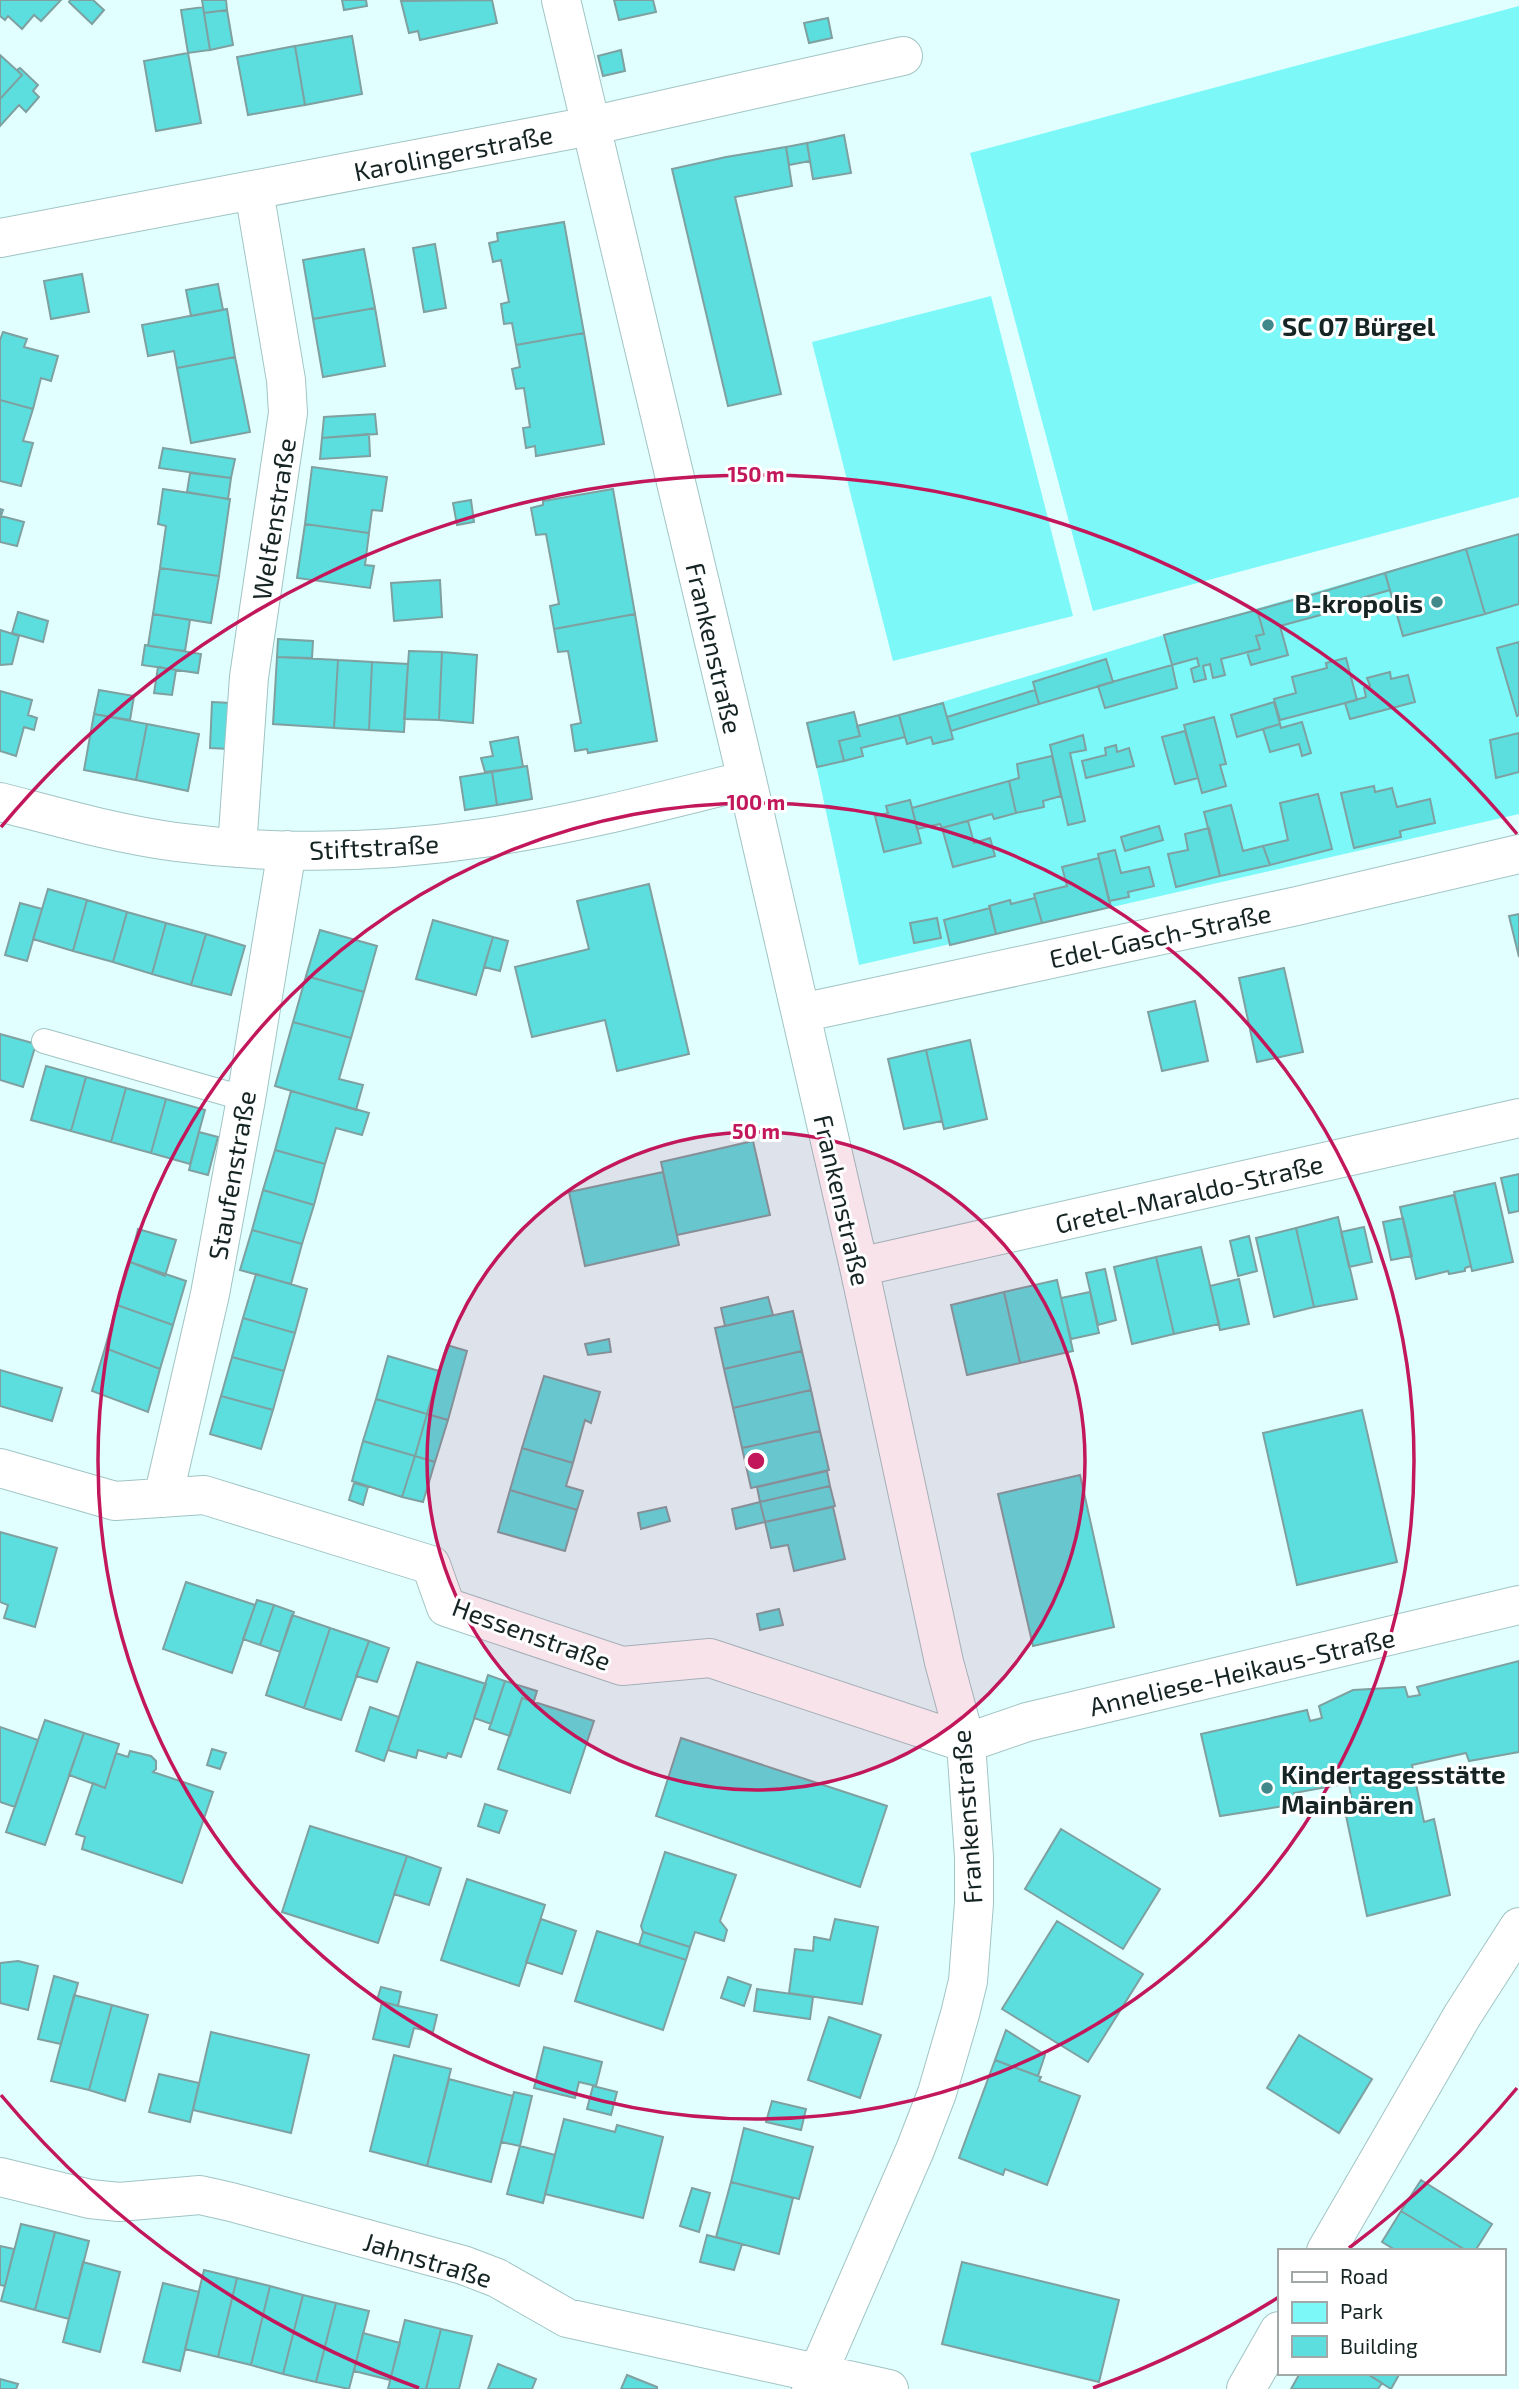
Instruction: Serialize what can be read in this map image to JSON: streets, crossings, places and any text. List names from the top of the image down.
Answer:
{
  "streets": {
    "street": [
      "Karolingerstraße",
      "Welfenstraße",
      "Frankenstraße",
      "Stiftstraße",
      "Edel-Gasch-Straße",
      "Staufenstraße",
      "Gretel-Maraldo-Straße",
      "Hessenstraße",
      "Anneliese-Heikaus-Straße",
      "Jahnstraße"
    ]
  },
  "crossings": [
    ["Karolingerstraße", "Welfenstraße"],
    ["Karolingerstraße", "Frankenstraße"],
    ["Welfenstraße", "Stiftstraße"],
    ["Frankenstraße", "Stiftstraße"],
    ["Frankenstraße", "Edel-Gasch-Straße"],
    ["Frankenstraße", "Gretel-Maraldo-Straße"],
    ["Frankenstraße", "Hessenstraße"],
    ["Frankenstraße", "Anneliese-Heikaus-Straße"],
    ["Frankenstraße", "Jahnstraße"],
    ["Stiftstraße", "Staufenstraße"],
    ["Staufenstraße", "Hessenstraße"],
    ["Hessenstraße", "Anneliese-Heikaus-Straße"]
  ],
  "places": ["SC 07 Bürgel", "B-kropolis", "Kindertagesstätte Mainbären"],
  "legend": ["Road", "Park", "Building"],
  "rings": ["150 m", "100 m", "50 m"]
}
